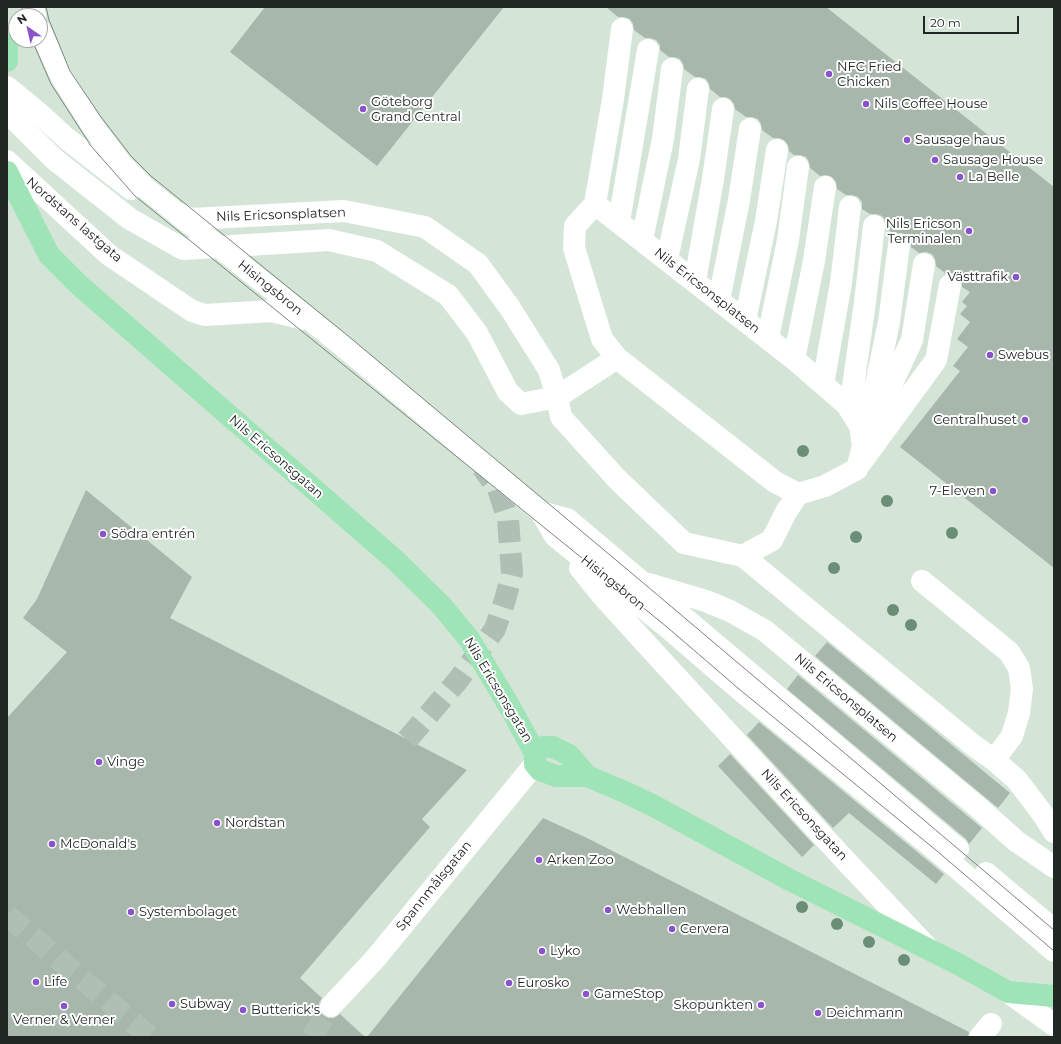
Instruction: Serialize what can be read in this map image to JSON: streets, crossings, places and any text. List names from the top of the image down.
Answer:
{
  "streets": {
    "main road": ["Nils Ericsonsgatan"],
    "street": [
      "Nils Ericsonsplatsen",
      "Nordstans lastgata",
      "Hisingsbron",
      "Spannmålsgatan"
    ]
  },
  "crossings": [
    ["Nils Ericsonsplatsen", "Hisingsbron"],
    ["Nordstans lastgata", "Hisingsbron"],
    ["Hisingsbron", "Nils Ericsonsgatan"],
    ["Nils Ericsonsgatan", "Spannmålsgatan"]
  ],
  "places": [
    "NFC Fried Chicken",
    "Nils Coffee House",
    "Göteborg Grand Central",
    "Sausage haus",
    "Sausage House",
    "La Belle",
    "Nils Ericson Terminalen",
    "Västtrafik",
    "Swebus",
    "Centralhuset",
    "7-Eleven",
    "Södra entrén",
    "Vinge",
    "Nordstan",
    "McDonald's",
    "Arken Zoo",
    "Webhallen",
    "Systembolaget",
    "Cervera",
    "Lyko",
    "Life",
    "Eurosko",
    "GameStop",
    "Subway",
    "Skopunkten",
    "Verner & Verner",
    "Butterick's",
    "Deichmann"
  ],
  "scale_bar": "20 m",
  "north": "top left"
}
